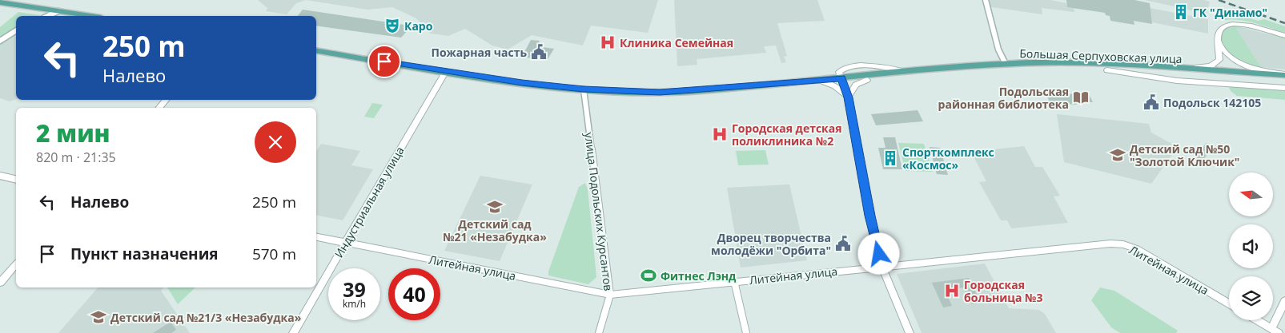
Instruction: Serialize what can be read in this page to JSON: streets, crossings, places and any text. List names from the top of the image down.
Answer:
{
  "streets": {
    "main road": ["Большая Серпуховская улица"],
    "street": ["Индустриальная улица", "улица Подольских Курсантов", "Литейная улица"]
  },
  "crossings": [
    ["Большая Серпуховская улица", "Индустриальная улица"],
    ["Большая Серпуховская улица", "улица Подольских Курсантов"],
    ["Индустриальная улица", "Литейная улица"],
    ["улица Подольских Курсантов", "Литейная улица"]
  ],
  "places": {
    "building": ["ГК \"Динамо\"", "Спорткомплекс «Космос»"],
    "theatre": ["Каро"],
    "hospital": ["Клиника Семейная", "Городская детская поликлиника №2", "Городская больница №3"],
    "public building": ["Пожарная часть", "Подольск 142105", "Дворец творчества молодёжи \"Орбита\""],
    "library": ["Подольская районная библиотека"],
    "school or university": ["Детский сад №50 \"Золотой Ключик\"", "Детский сад №21 «Незабудка»", "Детский сад №21/3 «Незабудка»"],
    "sports": ["Фитнес Лэнд"]
  },
  "north": "left",
  "page": {
    "turn": ["250 m", "Налево"],
    "heading": ["2 мин", "820 m · 21:35"],
    "list": [
      {
        "name": "Налево",
        "value": "250 m"
      },
      {
        "name": "Пункт назначения",
        "value": "570 m"
      }
    ],
    "speed": "39 km/h",
    "limit": "40"
  }
}
